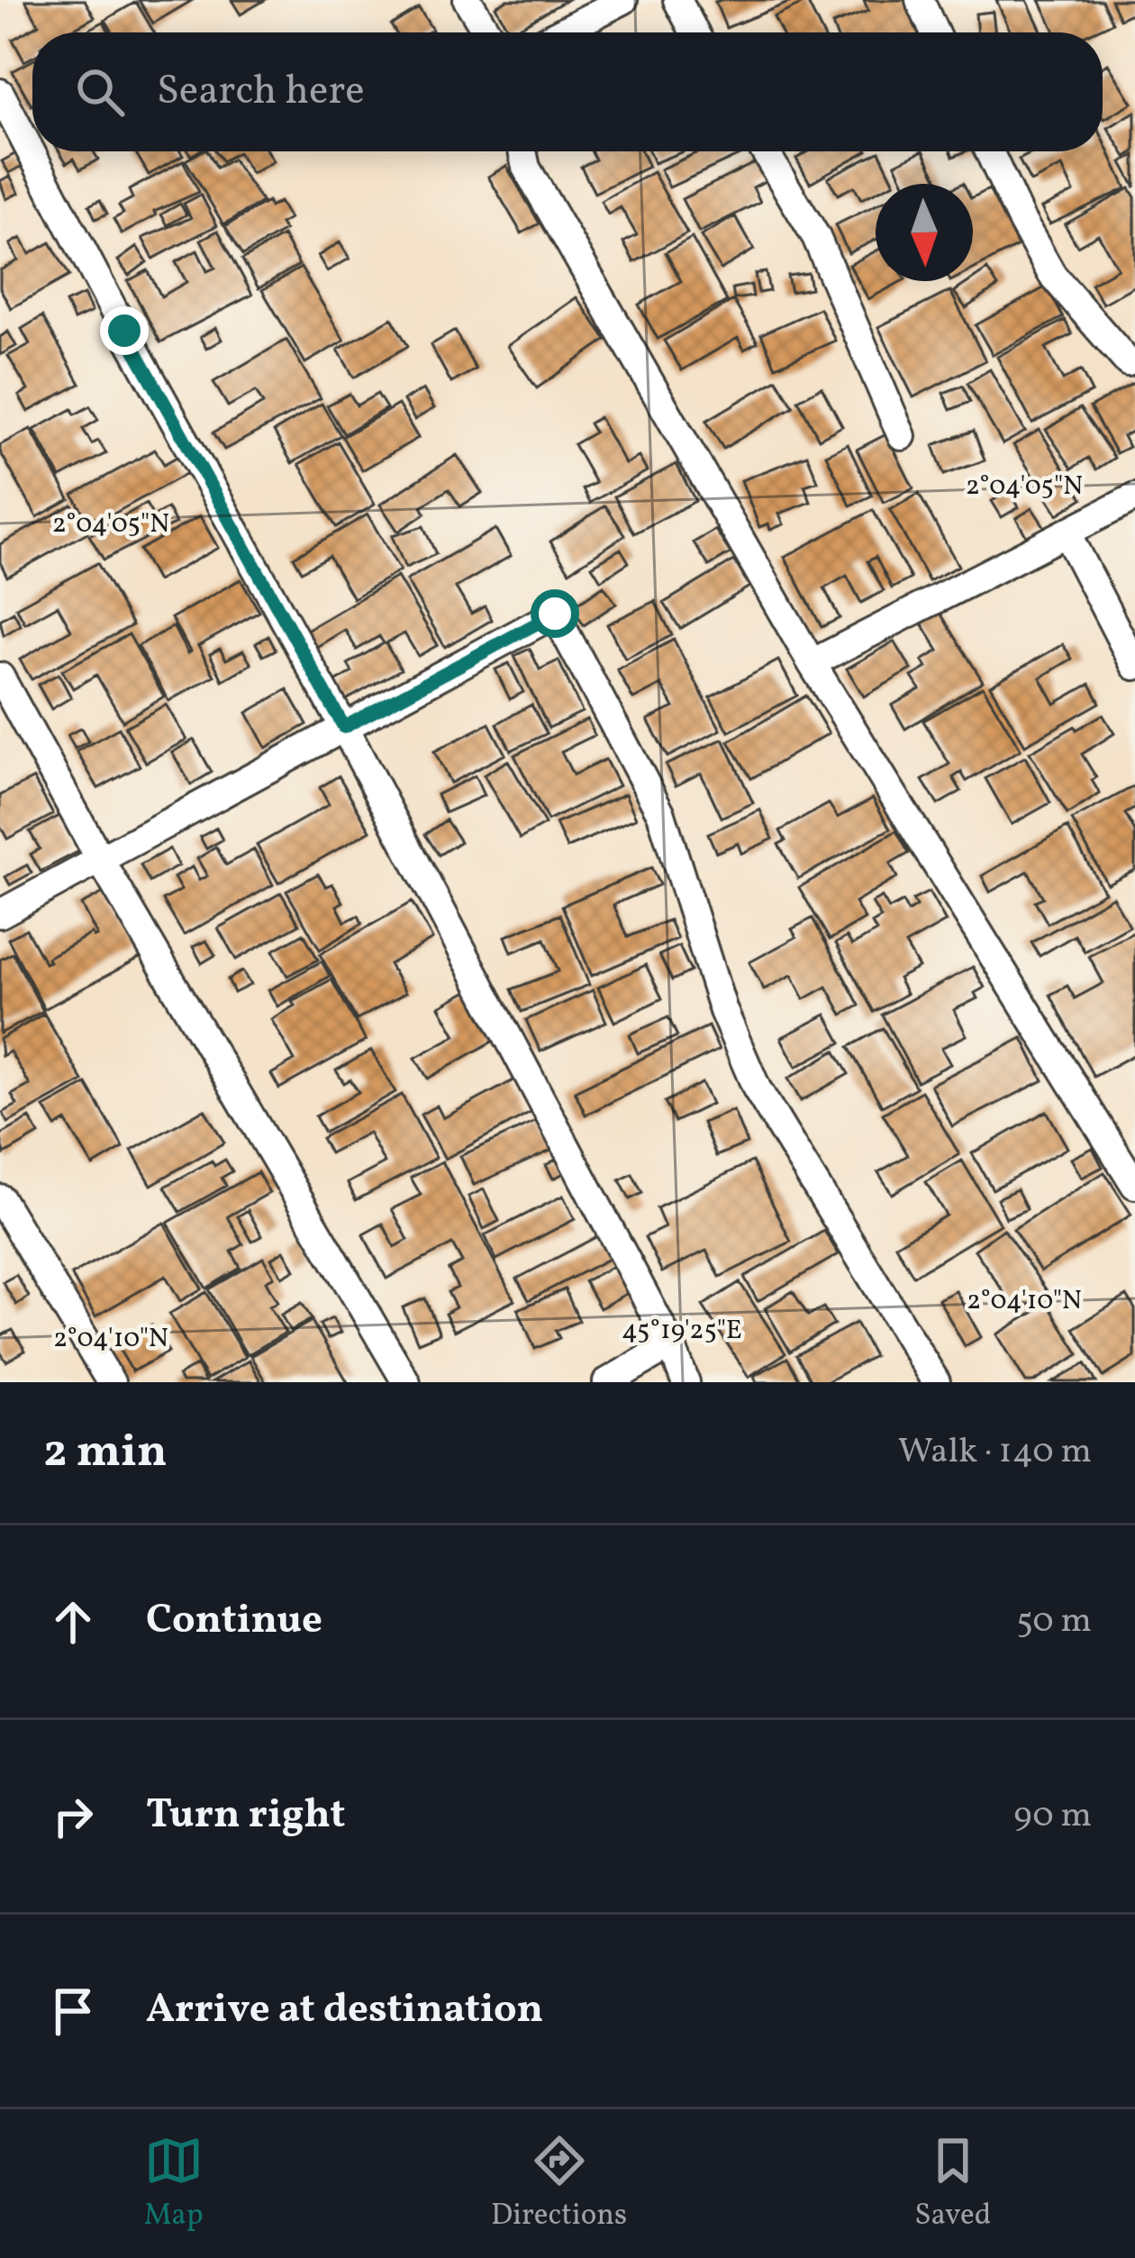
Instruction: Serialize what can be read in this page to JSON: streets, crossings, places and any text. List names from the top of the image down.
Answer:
{
  "north": "bottom",
  "page": {
    "search": "Search here",
    "heading": ["2 min", "Walk · 140 m"],
    "list": [
      ["Continue", "50 m"],
      ["Turn right", "90 m"],
      "Arrive at destination"
    ],
    "nav": ["Map", "Directions", "Saved"]
  },
  "coordinates": ["2°04'05\"N", "2°04'10\"N", "45°19'25\"E"]
}
